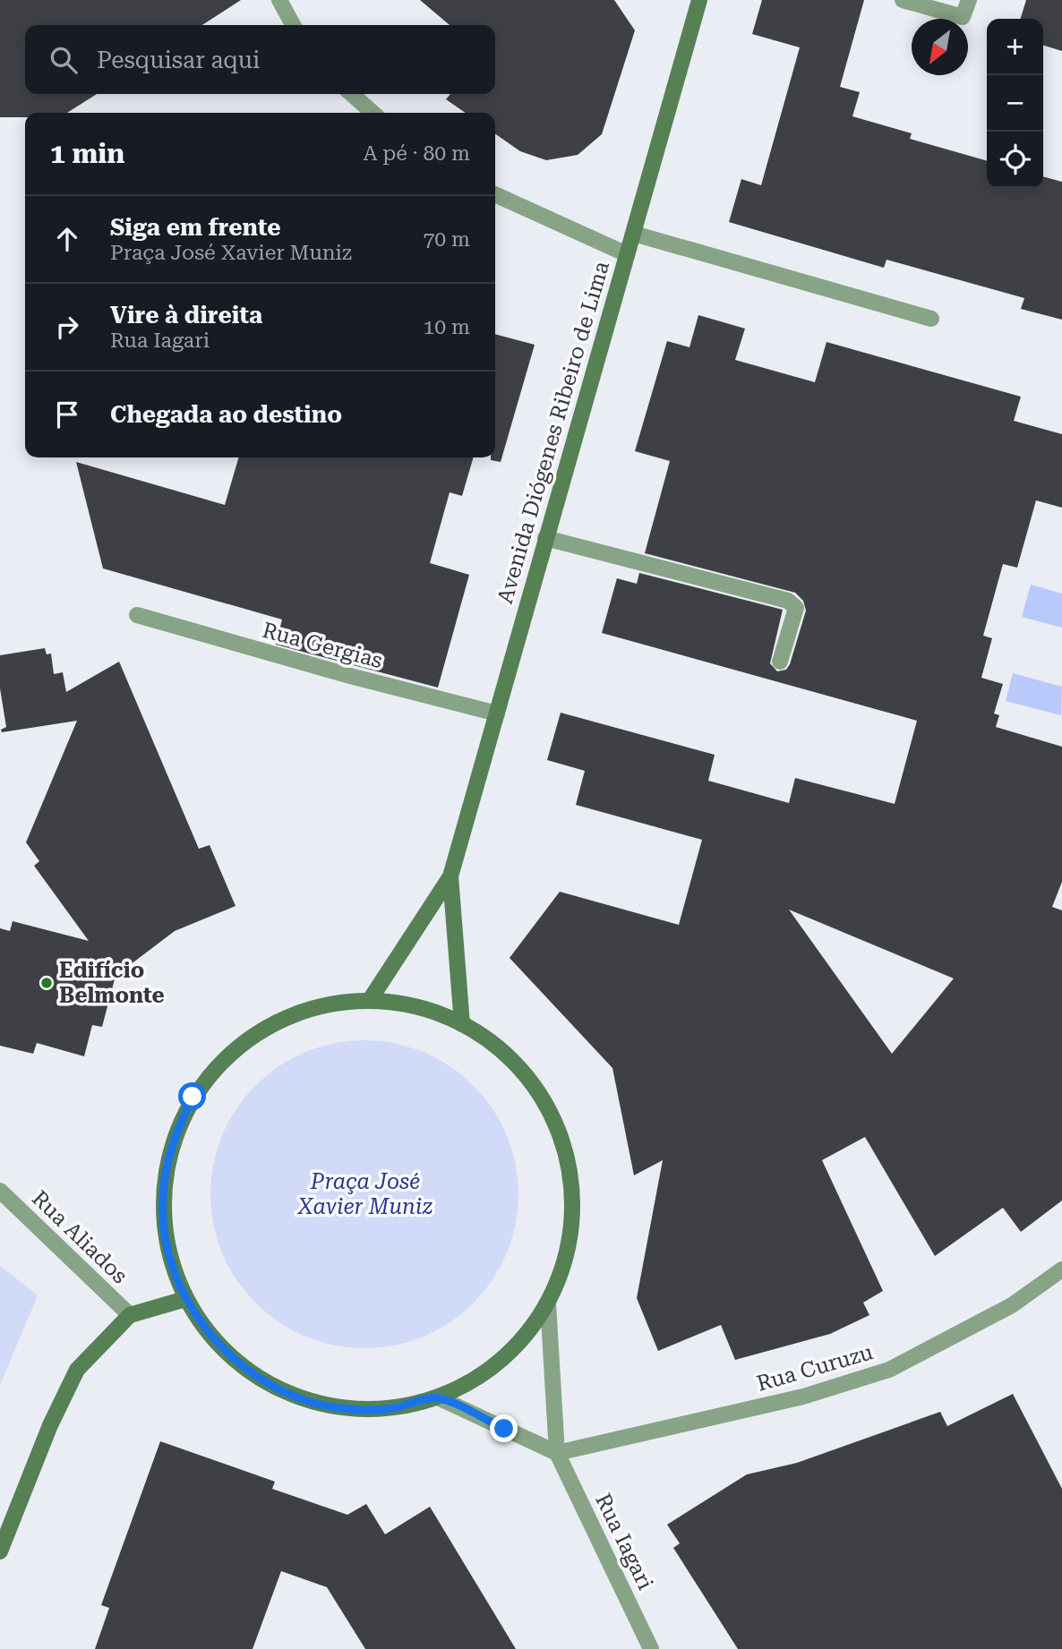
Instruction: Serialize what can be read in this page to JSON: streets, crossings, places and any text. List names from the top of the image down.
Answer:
{
  "streets": {
    "main road": ["Avenida Diógenes Ribeiro de Lima"],
    "street": [
      "Rua Gergias",
      "Rua Aliados",
      "Rua Curuzu",
      "Rua Iagari"
    ]
  },
  "crossings": [
    ["Avenida Diógenes Ribeiro de Lima", "Rua Gergias"],
    ["Rua Curuzu", "Rua Iagari"]
  ],
  "parks": ["Praça José Xavier Muniz"],
  "places": ["Edifício Belmonte"],
  "north": "bottom left",
  "page": {
    "map_buttons": ["+", "−"],
    "search": "Pesquisar aqui",
    "heading": ["1 min", "A pé · 80 m"],
    "list": [
      ["Siga em frente", "Praça José Xavier Muniz", "70 m"],
      ["Vire à direita", "Rua Iagari", "10 m"],
      "Chegada ao destino"
    ]
  }
}
